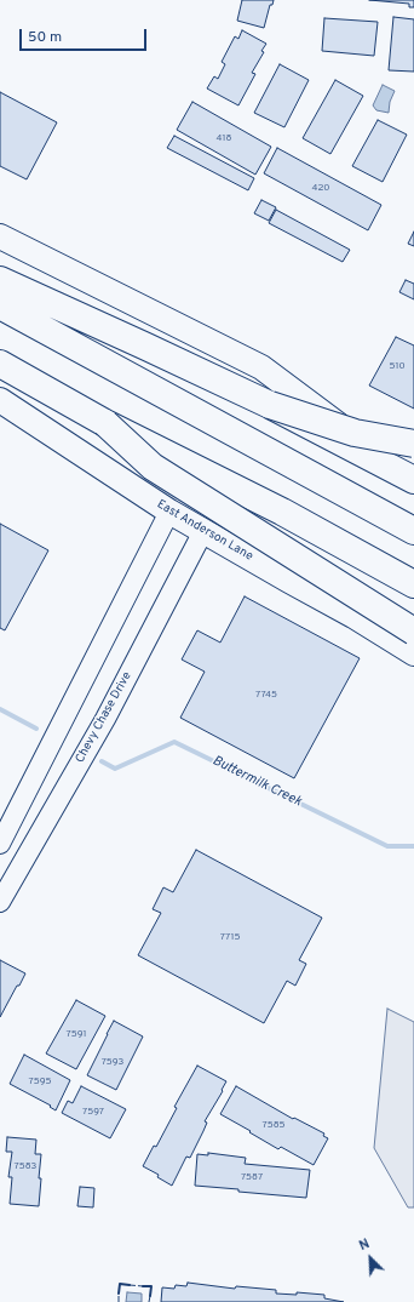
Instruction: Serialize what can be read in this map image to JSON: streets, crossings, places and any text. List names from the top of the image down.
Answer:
{
  "streets": {
    "main road": ["East Anderson Lane"],
    "street": ["Chevy Chase Drive"]
  },
  "crossings": [
    ["East Anderson Lane", "Chevy Chase Drive"]
  ],
  "water": ["Buttermilk Creek"],
  "house_numbers": [
    "418",
    "420",
    "510",
    "7745",
    "7715",
    "7591",
    "7593",
    "7595",
    "7597",
    "7585",
    "7583",
    "7587"
  ],
  "scale_bar": "50 m",
  "north": "top left"
}
